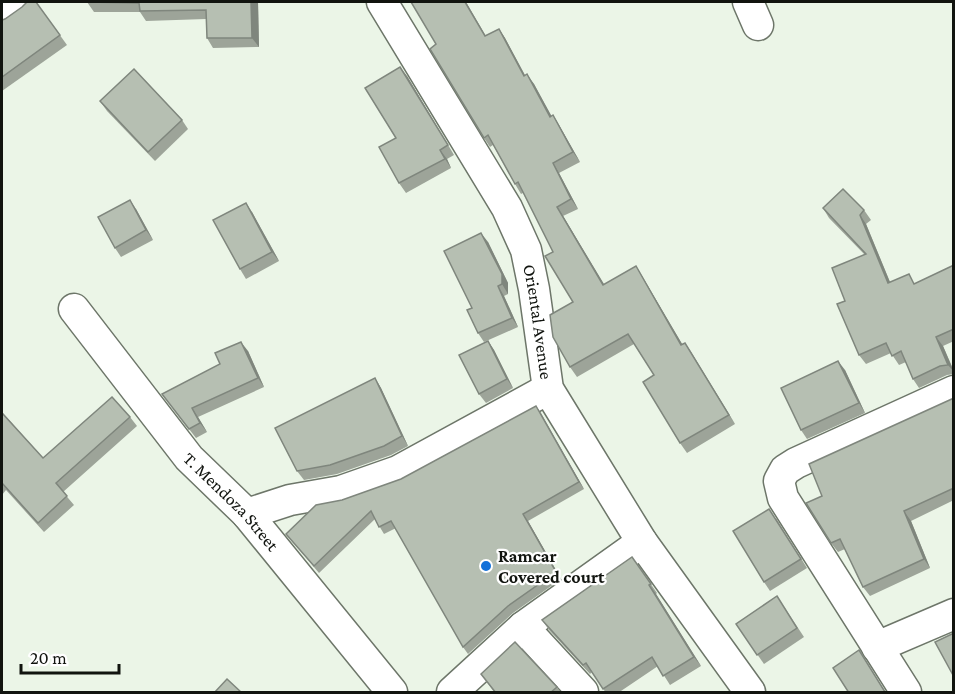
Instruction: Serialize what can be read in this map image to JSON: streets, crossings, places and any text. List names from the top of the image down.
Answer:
{
  "streets": {
    "street": ["Oriental Avenue", "T. Mendoza Street"]
  },
  "places": ["Ramcar Covered court"],
  "scale_bar": "20 m"
}
